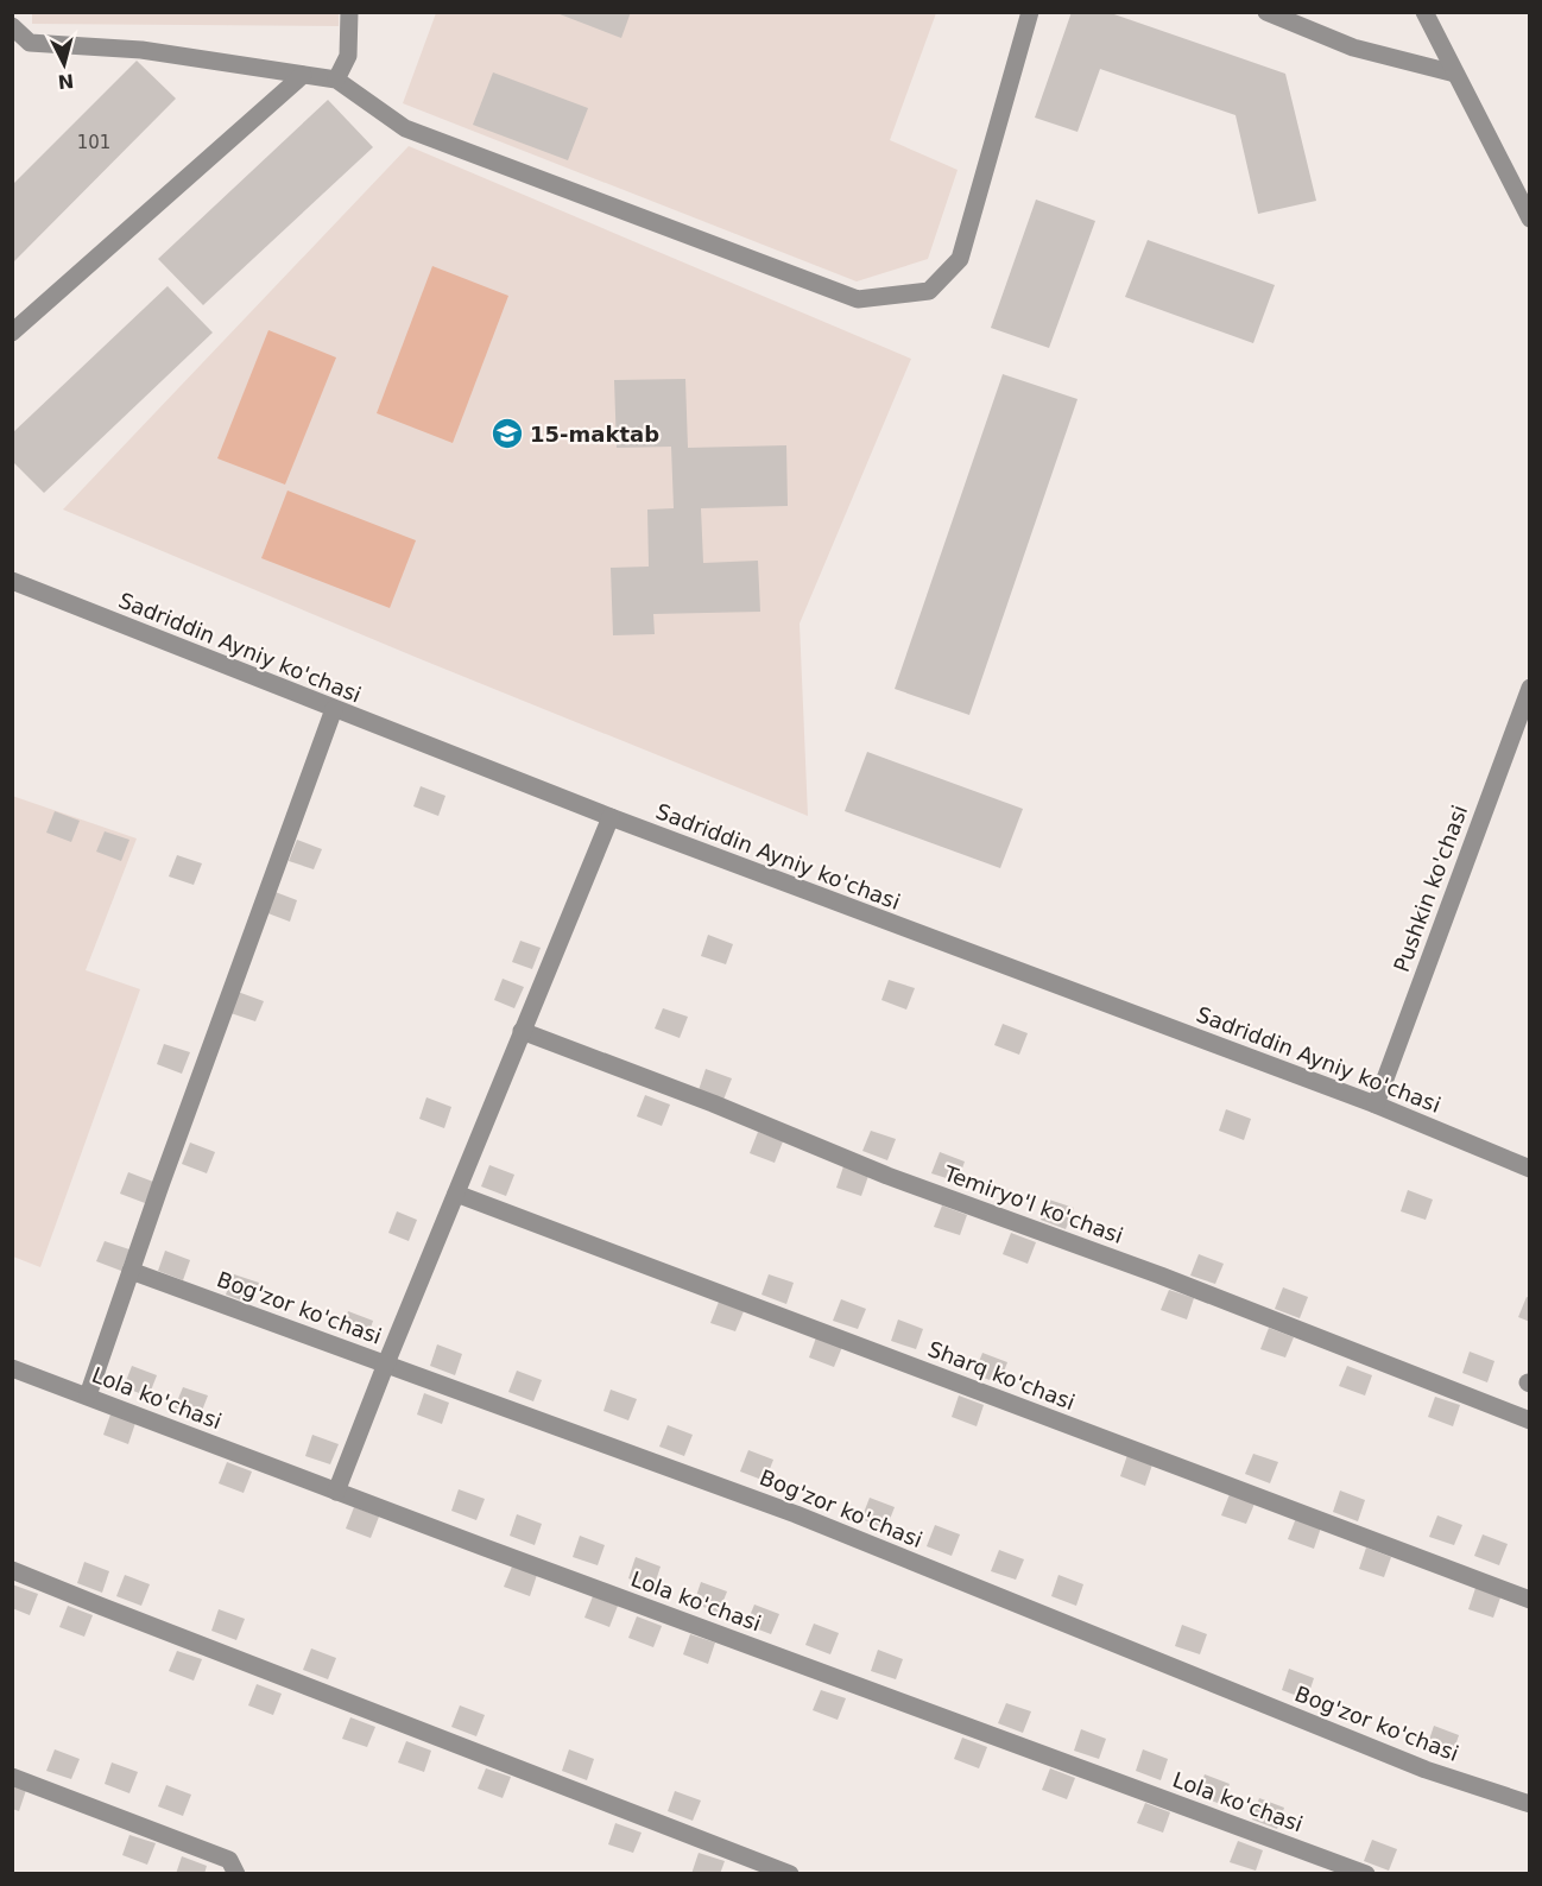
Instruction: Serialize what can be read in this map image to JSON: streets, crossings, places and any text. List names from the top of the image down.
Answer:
{
  "streets": {
    "street": [
      "Sadriddin Ayniy ko'chasi",
      "Pushkin ko'chasi",
      "Temiryo'l ko'chasi",
      "Bog'zor ko'chasi",
      "Sharq ko'chasi",
      "Lola ko'chasi"
    ]
  },
  "crossings": [
    ["Sadriddin Ayniy ko'chasi", "Pushkin ko'chasi"]
  ],
  "places": {
    "school or university": ["15-maktab"]
  },
  "house_numbers": ["101"],
  "north": "bottom"
}
